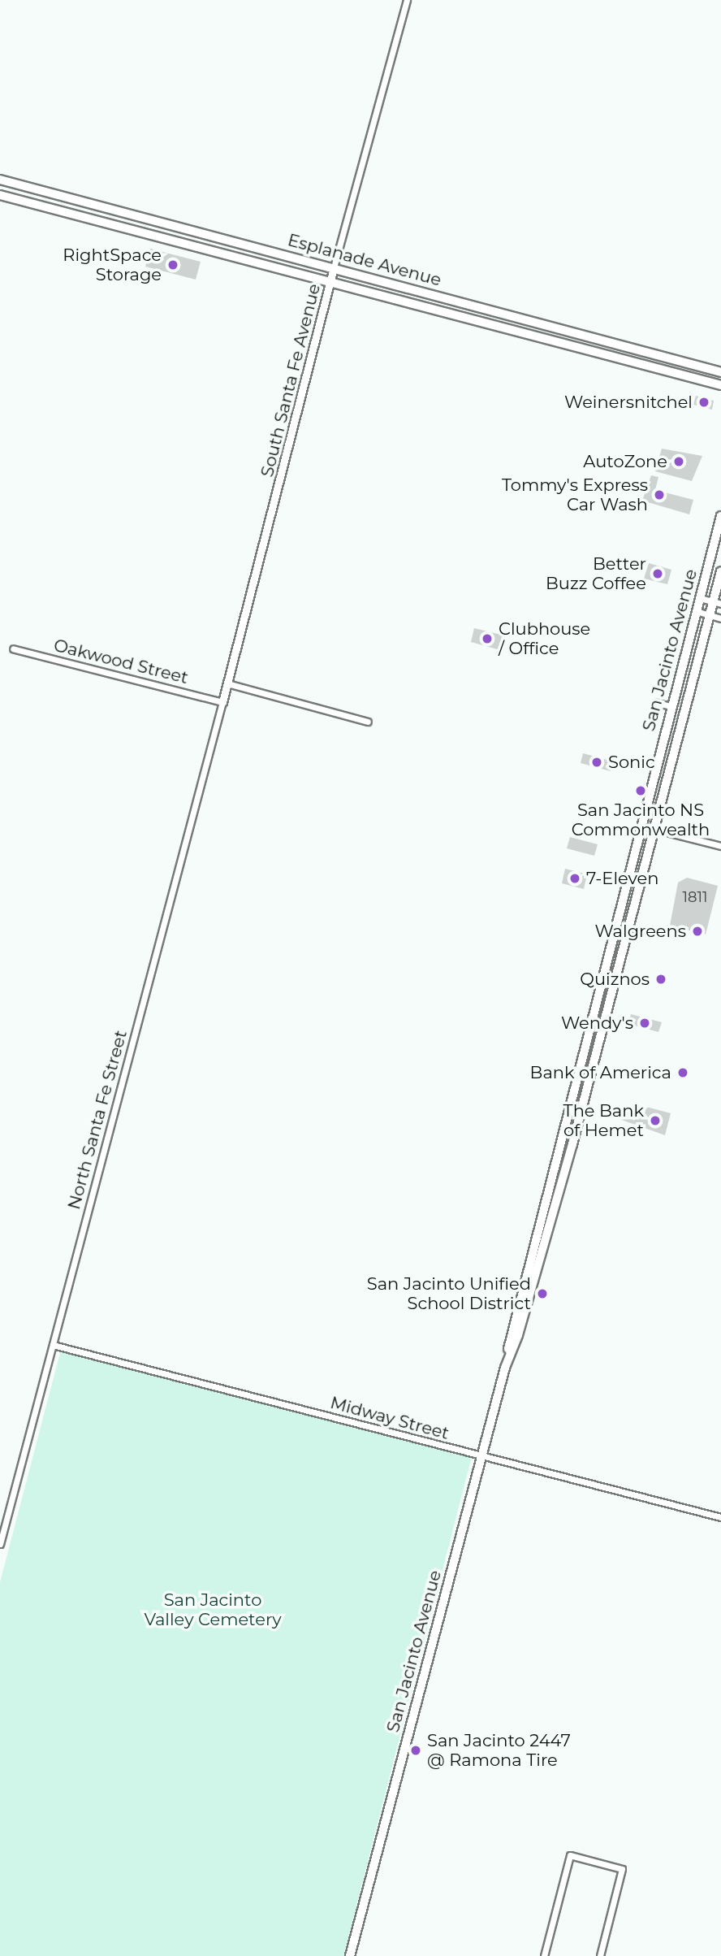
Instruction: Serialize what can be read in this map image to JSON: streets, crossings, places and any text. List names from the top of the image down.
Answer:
{
  "streets": {
    "main road": ["Esplanade Avenue", "San Jacinto Avenue"],
    "street": [
      "South Santa Fe Avenue",
      "Oakwood Street",
      "North Santa Fe Street",
      "Midway Street"
    ]
  },
  "crossings": [
    ["Esplanade Avenue", "South Santa Fe Avenue"],
    ["South Santa Fe Avenue", "Oakwood Street"],
    ["South Santa Fe Avenue", "North Santa Fe Street"],
    ["San Jacinto Avenue", "Midway Street"],
    ["Oakwood Street", "North Santa Fe Street"],
    ["North Santa Fe Street", "Midway Street"]
  ],
  "parks": ["San Jacinto Valley Cemetery"],
  "places": [
    "RightSpace Storage",
    "Weinersnitchel",
    "AutoZone",
    "Tommy's Express Car Wash",
    "Better Buzz Coffee",
    "Clubhouse / Office",
    "Sonic",
    "San Jacinto NS Commonwealth",
    "7-Eleven",
    "Walgreens",
    "Quiznos",
    "Wendy's",
    "Bank of America",
    "The Bank of Hemet",
    "San Jacinto Unified School District",
    "San Jacinto 2447 @ Ramona Tire"
  ],
  "house_numbers": ["1811"]
}
